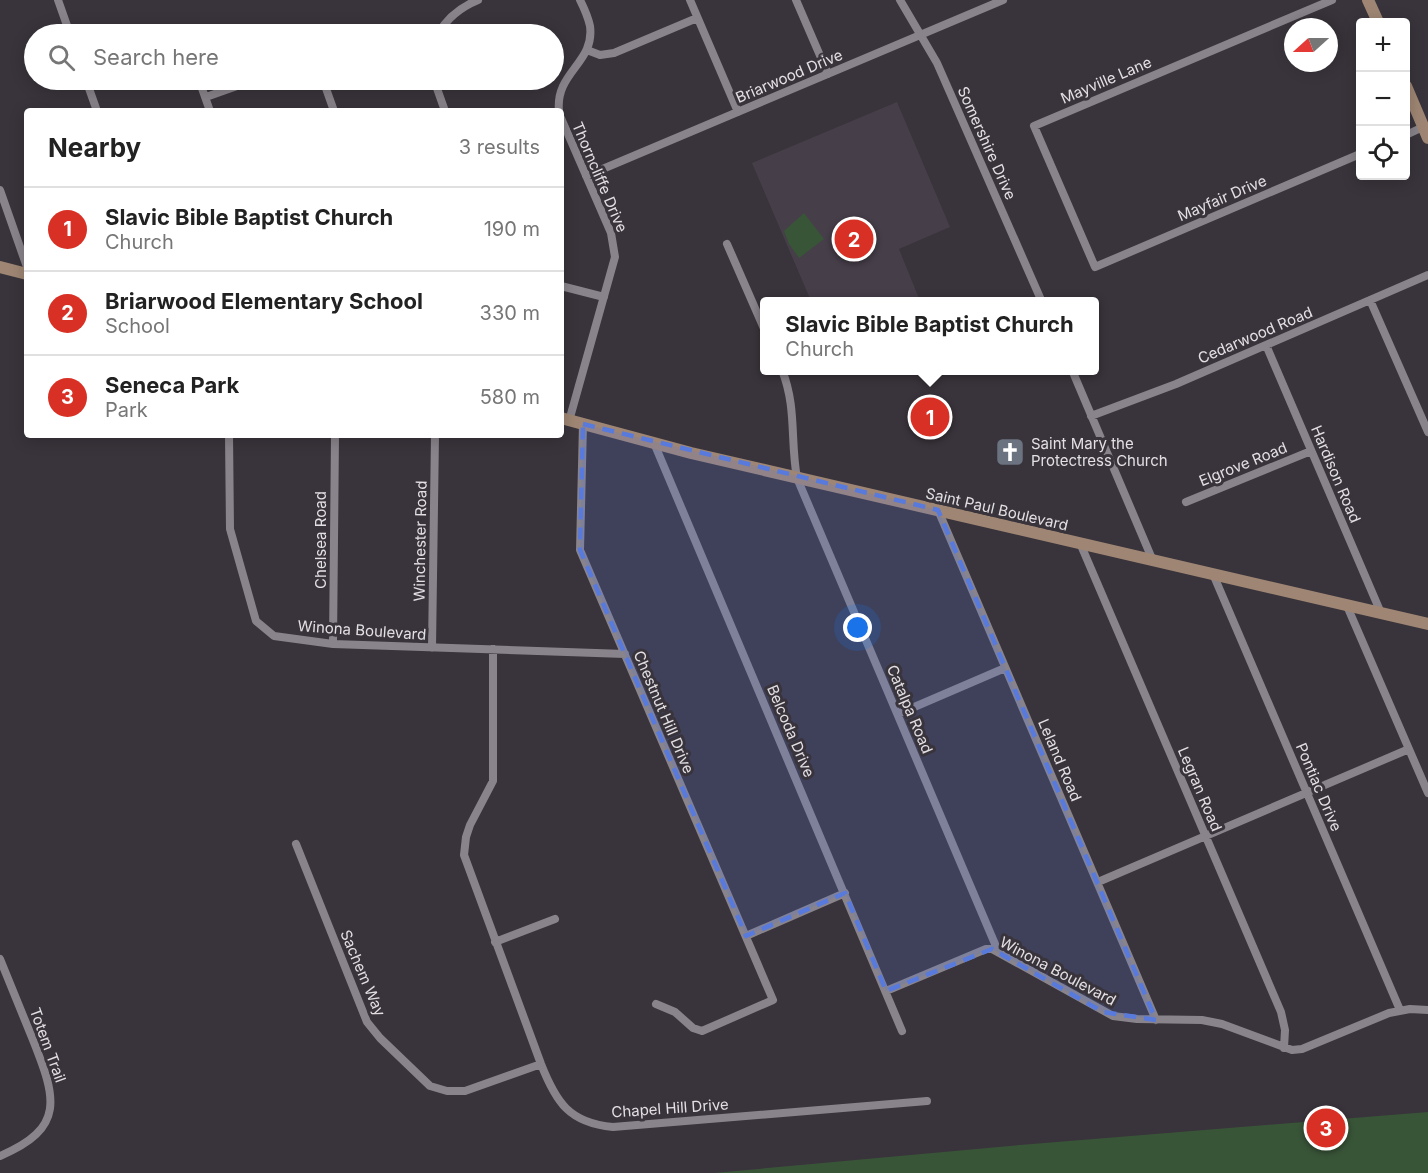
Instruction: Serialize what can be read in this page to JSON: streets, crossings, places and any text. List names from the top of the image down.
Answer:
{
  "streets": {
    "main road": ["Saint Paul Boulevard"],
    "street": [
      "Briarwood Drive",
      "Mayville Lane",
      "Somershire Drive",
      "Thorncliffe Drive",
      "Mayfair Drive",
      "Cedarwood Road",
      "Elgrove Road",
      "Hardison Road",
      "Chelsea Road",
      "Winchester Road",
      "Winona Boulevard",
      "Catalpa Road",
      "Chestnut Hill Drive",
      "Belcoda Drive",
      "Leland Road",
      "Pontiac Drive",
      "Legran Road",
      "Sachem Way",
      "Totem Trail",
      "Chapel Hill Drive"
    ]
  },
  "crossings": [
    ["Briarwood Drive", "Somershire Drive"],
    ["Briarwood Drive", "Thorncliffe Drive"],
    ["Mayville Lane", "Mayfair Drive"],
    ["Thorncliffe Drive", "Saint Paul Boulevard"],
    ["Cedarwood Road", "Hardison Road"],
    ["Elgrove Road", "Hardison Road"],
    ["Hardison Road", "Saint Paul Boulevard"],
    ["Saint Paul Boulevard", "Catalpa Road"],
    ["Saint Paul Boulevard", "Chestnut Hill Drive"],
    ["Saint Paul Boulevard", "Belcoda Drive"],
    ["Saint Paul Boulevard", "Leland Road"],
    ["Saint Paul Boulevard", "Pontiac Drive"],
    ["Saint Paul Boulevard", "Legran Road"],
    ["Chelsea Road", "Winona Boulevard"],
    ["Winchester Road", "Winona Boulevard"],
    ["Winona Boulevard", "Catalpa Road"],
    ["Winona Boulevard", "Chestnut Hill Drive"],
    ["Winona Boulevard", "Belcoda Drive"],
    ["Winona Boulevard", "Leland Road"],
    ["Winona Boulevard", "Pontiac Drive"],
    ["Winona Boulevard", "Legran Road"],
    ["Winona Boulevard", "Chapel Hill Drive"],
    ["Sachem Way", "Chapel Hill Drive"]
  ],
  "places": {
    "church": ["Saint Mary the Protectress Church"]
  },
  "north": "left",
  "page": {
    "map_buttons": ["+", "−"],
    "search": "Search here",
    "heading": ["Nearby", "3 results"],
    "list": [
      {
        "mark": "1",
        "name": "Slavic Bible Baptist Church",
        "note": "Church",
        "value": "190 m"
      },
      {
        "mark": "2",
        "name": "Briarwood Elementary School",
        "note": "School",
        "value": "330 m"
      },
      {
        "mark": "3",
        "name": "Seneca Park",
        "note": "Park",
        "value": "580 m"
      }
    ],
    "pins": ["2", "1", "3"],
    "popup": ["Slavic Bible Baptist Church", "Church"]
  }
}
